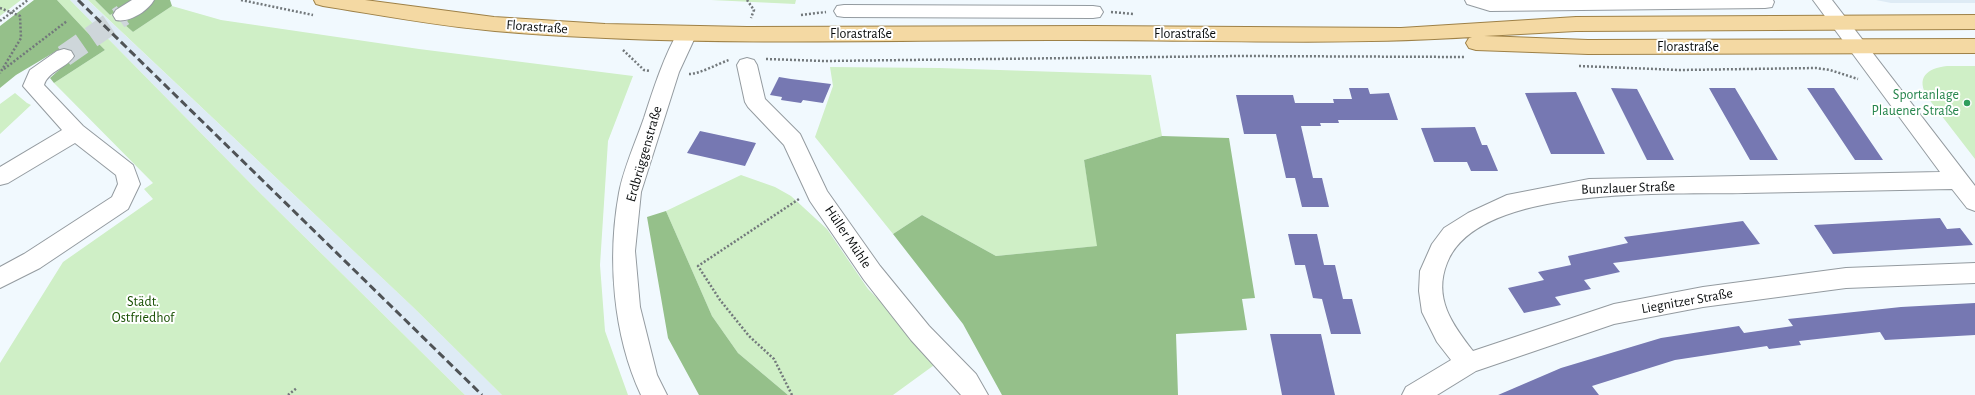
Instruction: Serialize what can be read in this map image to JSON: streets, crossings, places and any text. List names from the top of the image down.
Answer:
{
  "streets": {
    "main road": ["Florastraße"],
    "street": [
      "Erdbrüggenstraße",
      "Bunzlauer Straße",
      "Hüller Mühle",
      "Liegnitzer Straße"
    ]
  },
  "crossings": [
    ["Florastraße", "Erdbrüggenstraße"],
    ["Bunzlauer Straße", "Liegnitzer Straße"]
  ],
  "parks": ["Städt. Ostfriedhof"],
  "places": ["Sportanlage Plauener Straße"]
}
